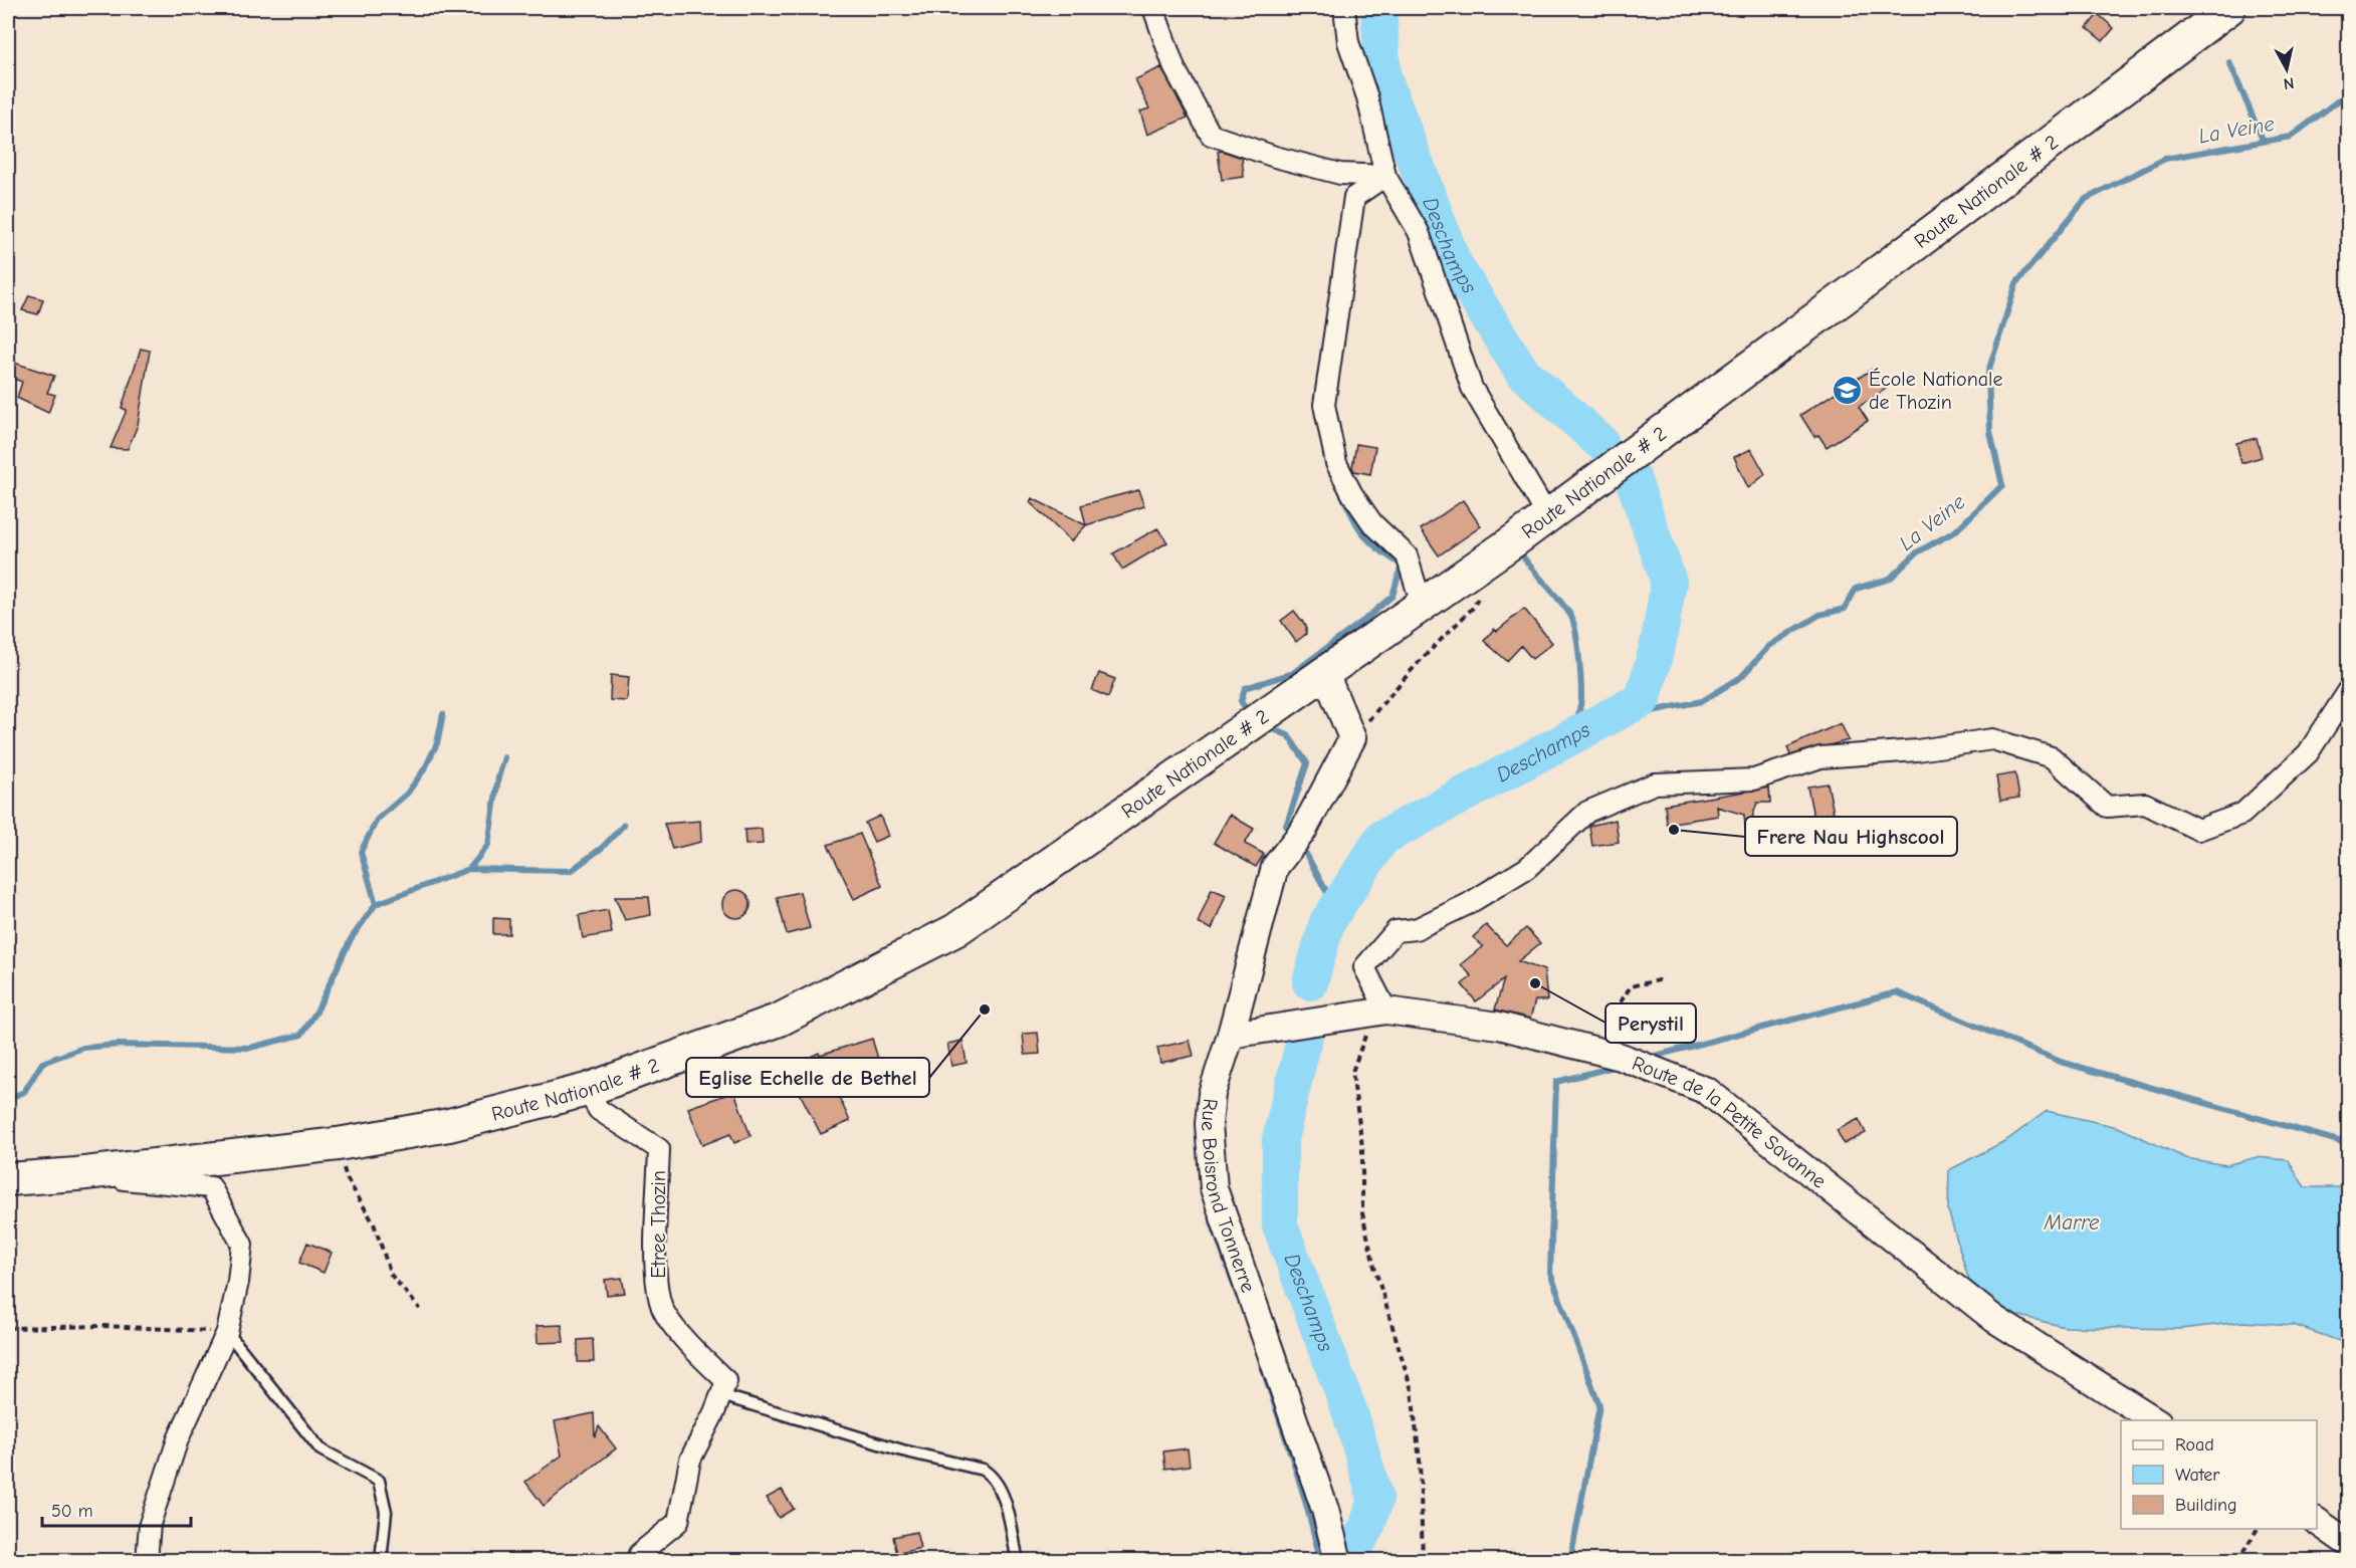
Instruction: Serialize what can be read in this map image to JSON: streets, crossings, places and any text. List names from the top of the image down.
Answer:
{
  "streets": {
    "main road": ["Route Nationale # 2"],
    "street": ["Route de la Petite Savanne", "Rue Boisrond Tonnerre", "Etree Thozin"]
  },
  "crossings": [
    ["Route Nationale # 2", "Etree Thozin"],
    ["Route de la Petite Savanne", "Rue Boisrond Tonnerre"]
  ],
  "water": ["La Veine", "Deschamps", "Marre"],
  "places": {
    "school or university": ["École Nationale de Thozin"],
    "other": ["Frere Nau Highscool", "Perystil", "Eglise Echelle de Bethel"]
  },
  "legend": ["Road", "Water", "Building"],
  "scale_bar": "50 m",
  "north": "bottom"
}
